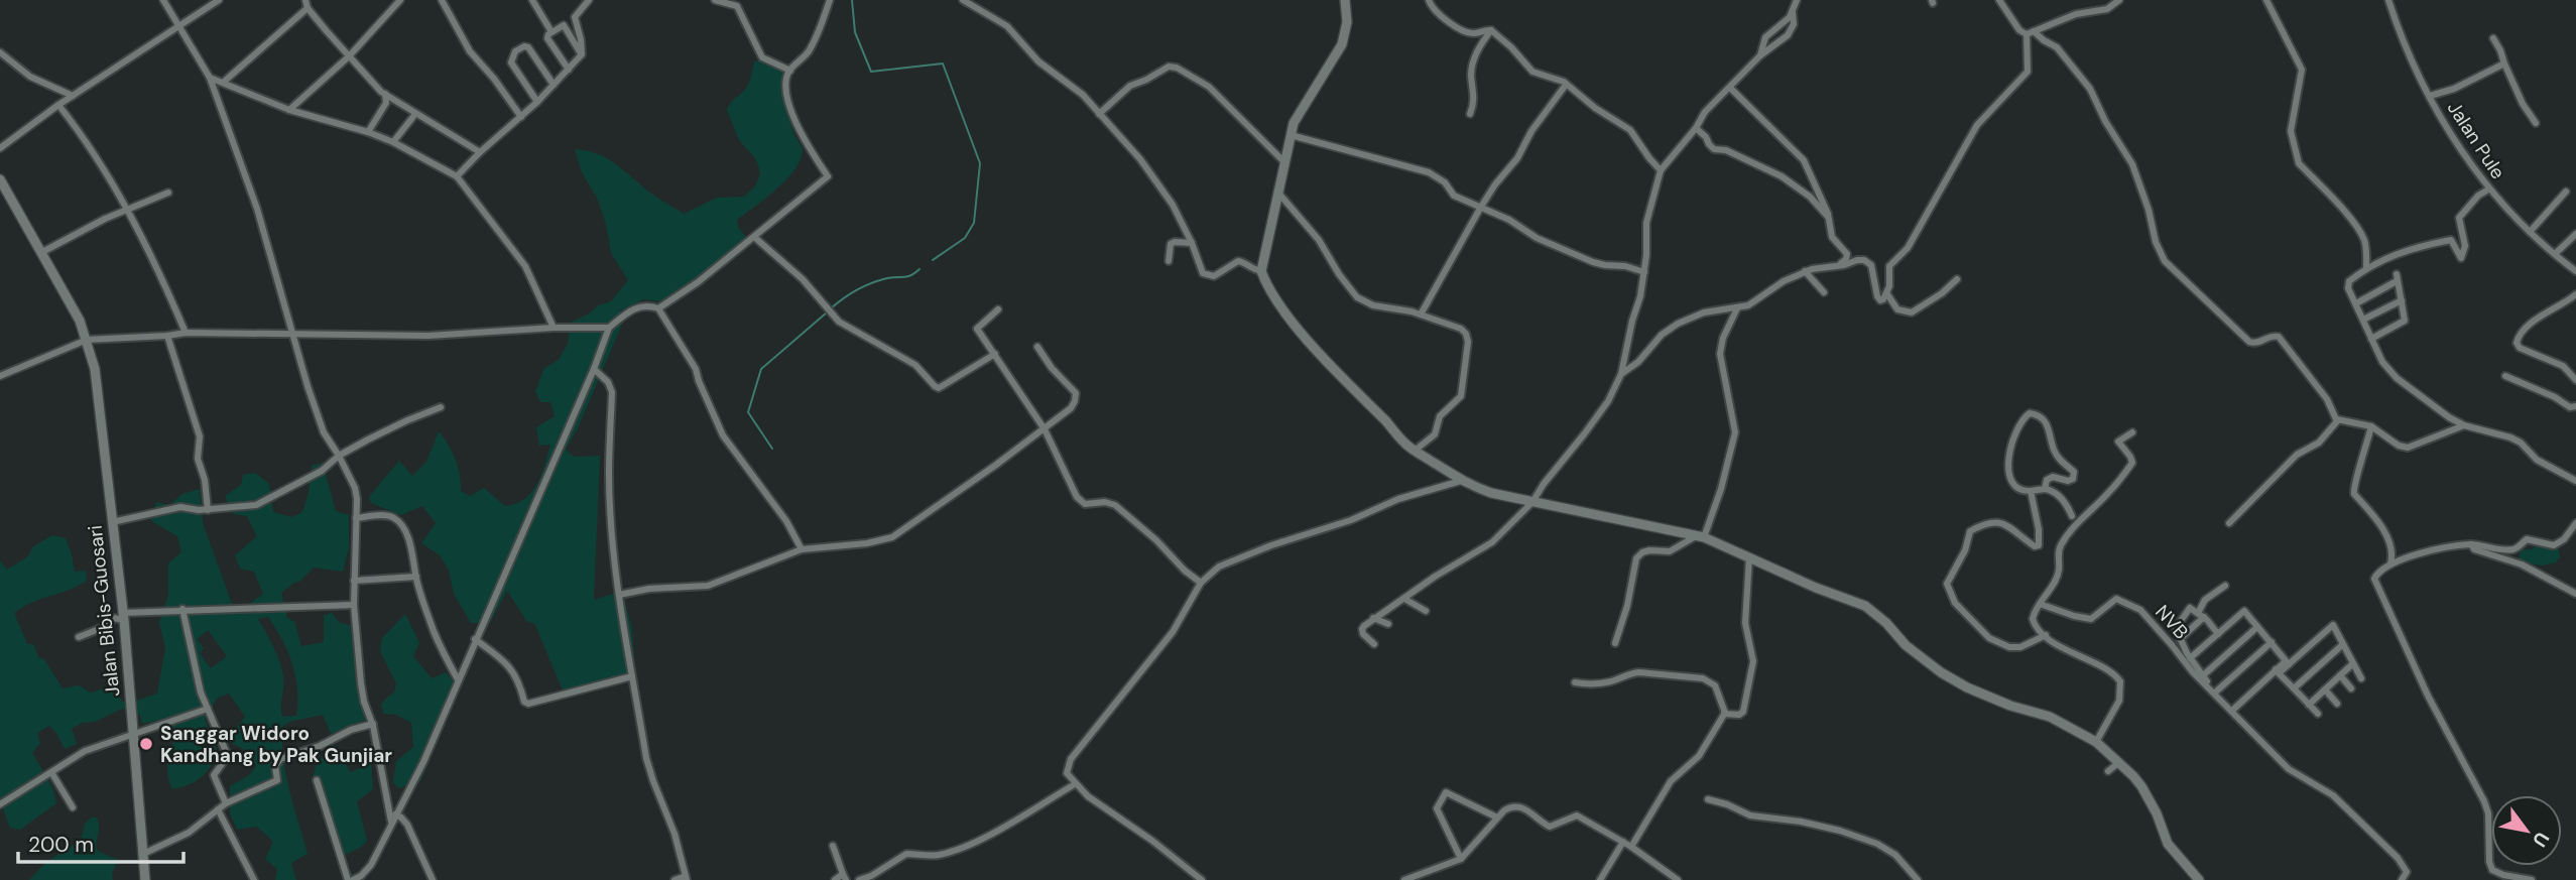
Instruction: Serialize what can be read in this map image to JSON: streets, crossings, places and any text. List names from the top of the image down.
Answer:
{
  "streets": {
    "street": ["Jalan Pule", "Jalan Bibis-Guosari", "NVB"]
  },
  "places": ["Sanggar Widoro Kandhang by Pak Gunjiar"],
  "scale_bar": "200 m",
  "north": "bottom right"
}
